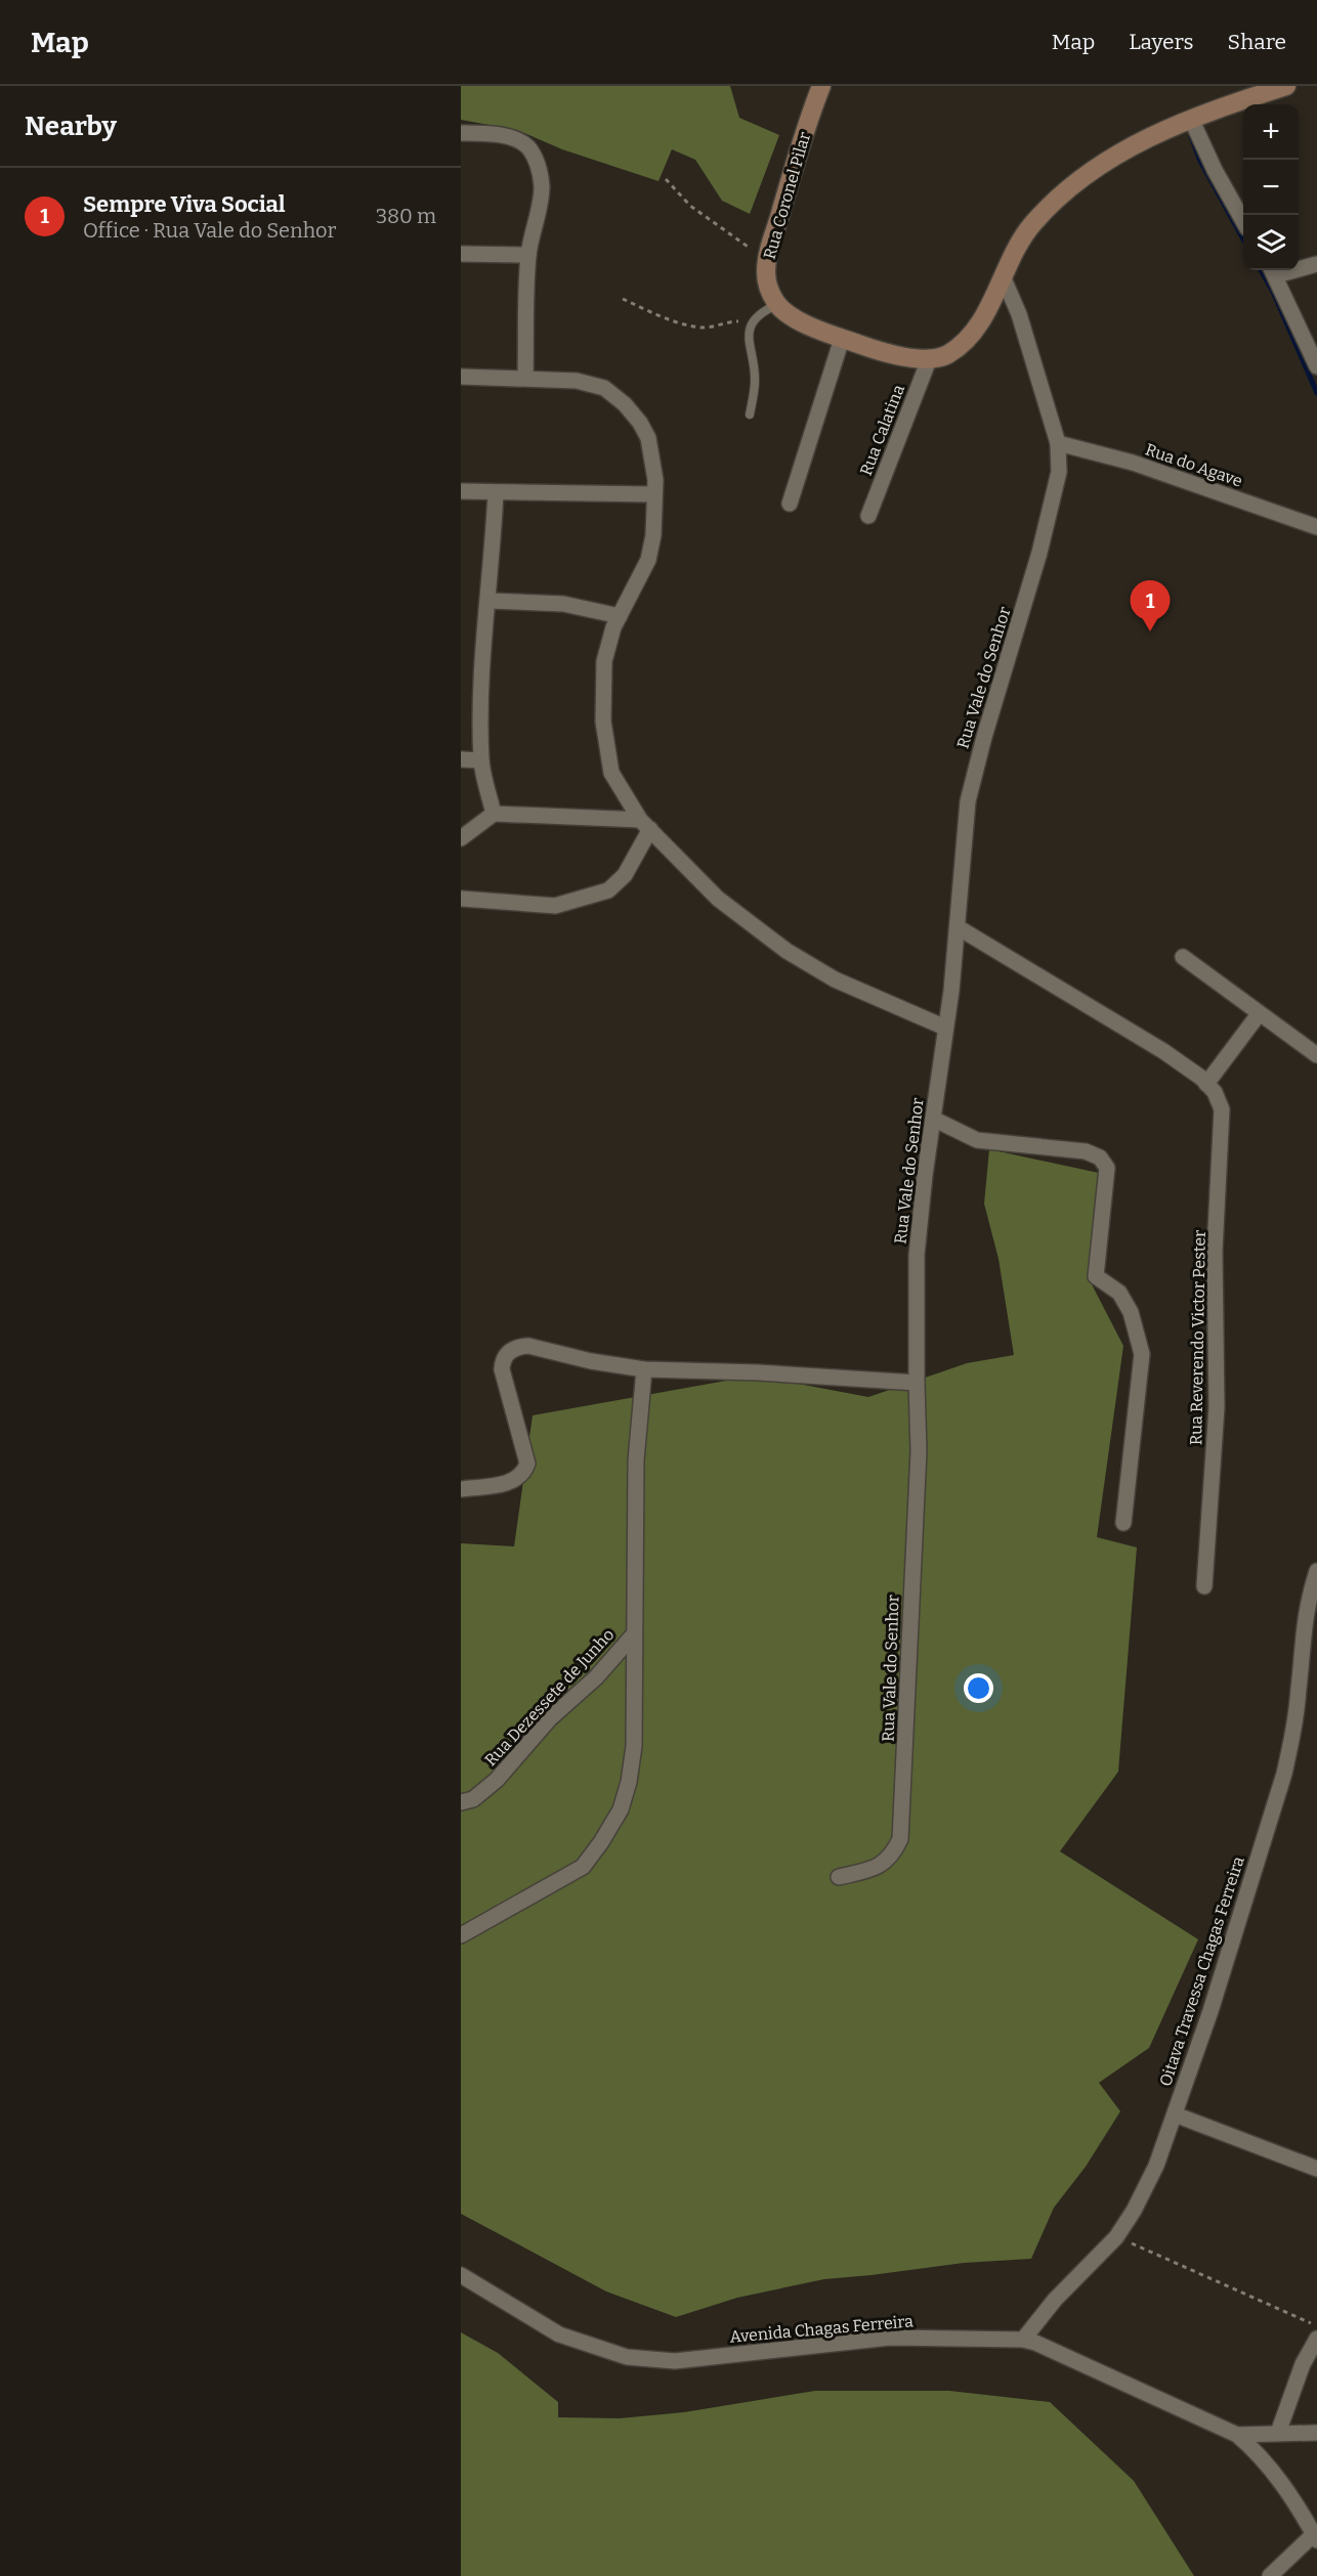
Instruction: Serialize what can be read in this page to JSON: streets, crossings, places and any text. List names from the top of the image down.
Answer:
{
  "streets": {
    "street": [
      "Rua Coronel Pilar",
      "Rua Calatina",
      "Rua do Agave",
      "Rua Vale do Senhor",
      "Rua Reverendo Victor Pester",
      "Rua Dezessete de Junho",
      "Oitava Travessa Chagas Ferreira",
      "Avenida Chagas Ferreira"
    ]
  },
  "crossings": [
    ["Rua do Agave", "Rua Vale do Senhor"],
    ["Oitava Travessa Chagas Ferreira", "Avenida Chagas Ferreira"]
  ],
  "page": {
    "header": "Map",
    "nav": ["Map", "Layers", "Share"],
    "heading": "Nearby",
    "map_buttons": ["+", "−"],
    "list": [
      {
        "mark": "1",
        "name": "Sempre Viva Social",
        "note": "Office · Rua Vale do Senhor",
        "value": "380 m"
      }
    ],
    "pins": "1"
  }
}
